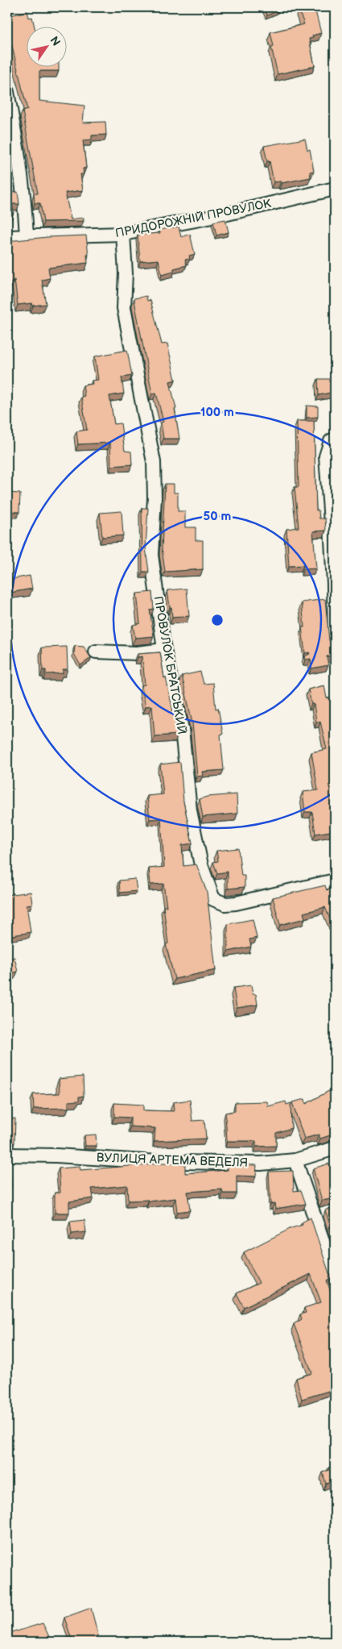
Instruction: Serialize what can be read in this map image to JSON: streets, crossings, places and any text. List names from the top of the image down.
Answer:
{
  "streets": {
    "street": ["ПРИДОРОЖНІЙ ПРОВУЛОК", "ПРОВУЛОК БРАТСЬКИЙ", "ВУЛИЦЯ АРТЕМА ВЕДЕЛЯ"]
  },
  "crossings": [
    ["ПРИДОРОЖНІЙ ПРОВУЛОК", "ПРОВУЛОК БРАТСЬКИЙ"]
  ],
  "north": "top right",
  "rings": ["100 m", "50 m"]
}
